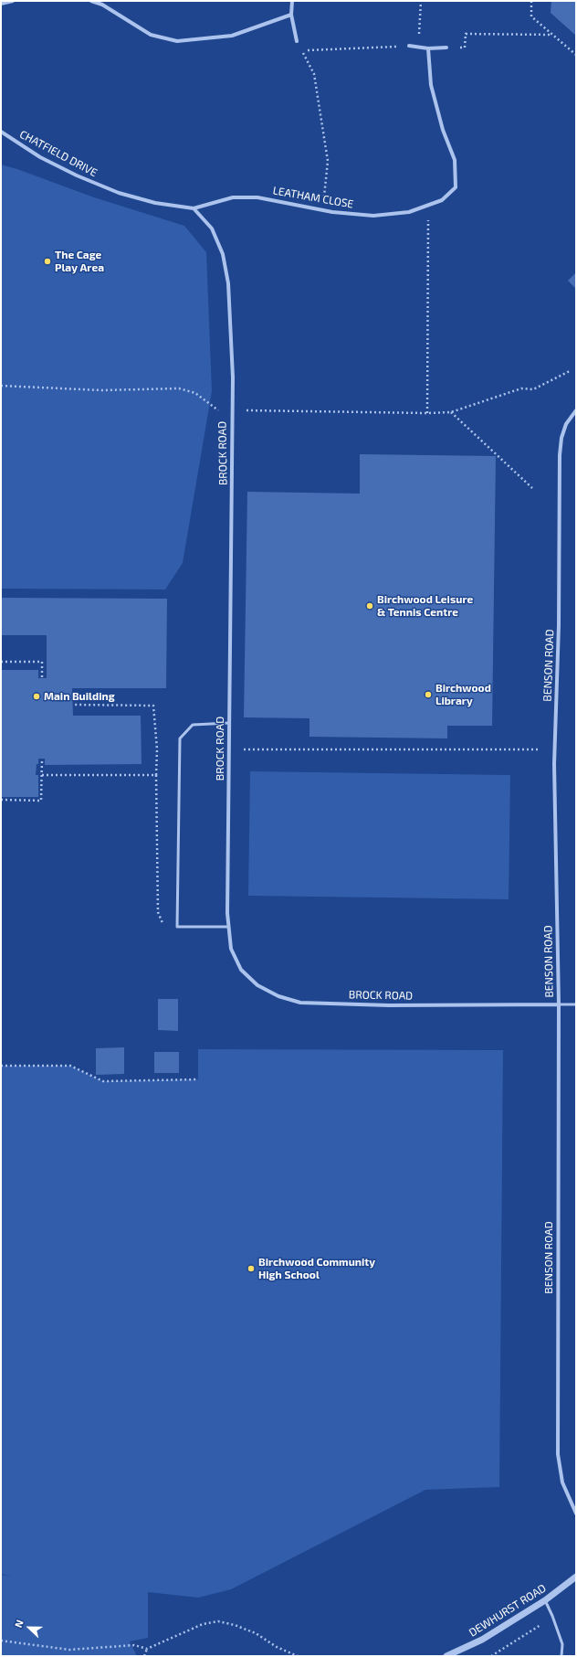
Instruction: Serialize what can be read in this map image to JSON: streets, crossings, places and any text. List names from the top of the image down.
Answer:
{
  "streets": {
    "street": [
      "CHATFIELD DRIVE",
      "LEATHAM CLOSE",
      "BROCK ROAD",
      "BENSON ROAD",
      "DEWHURST ROAD"
    ]
  },
  "crossings": [
    ["CHATFIELD DRIVE", "LEATHAM CLOSE"],
    ["CHATFIELD DRIVE", "BROCK ROAD"],
    ["LEATHAM CLOSE", "BROCK ROAD"],
    ["BROCK ROAD", "BENSON ROAD"]
  ],
  "places": [
    "The Cage Play Area",
    "Birchwood Leisure & Tennis Centre",
    "Birchwood Library",
    "Main Building",
    "Birchwood Community High School"
  ],
  "north": "left"
}
